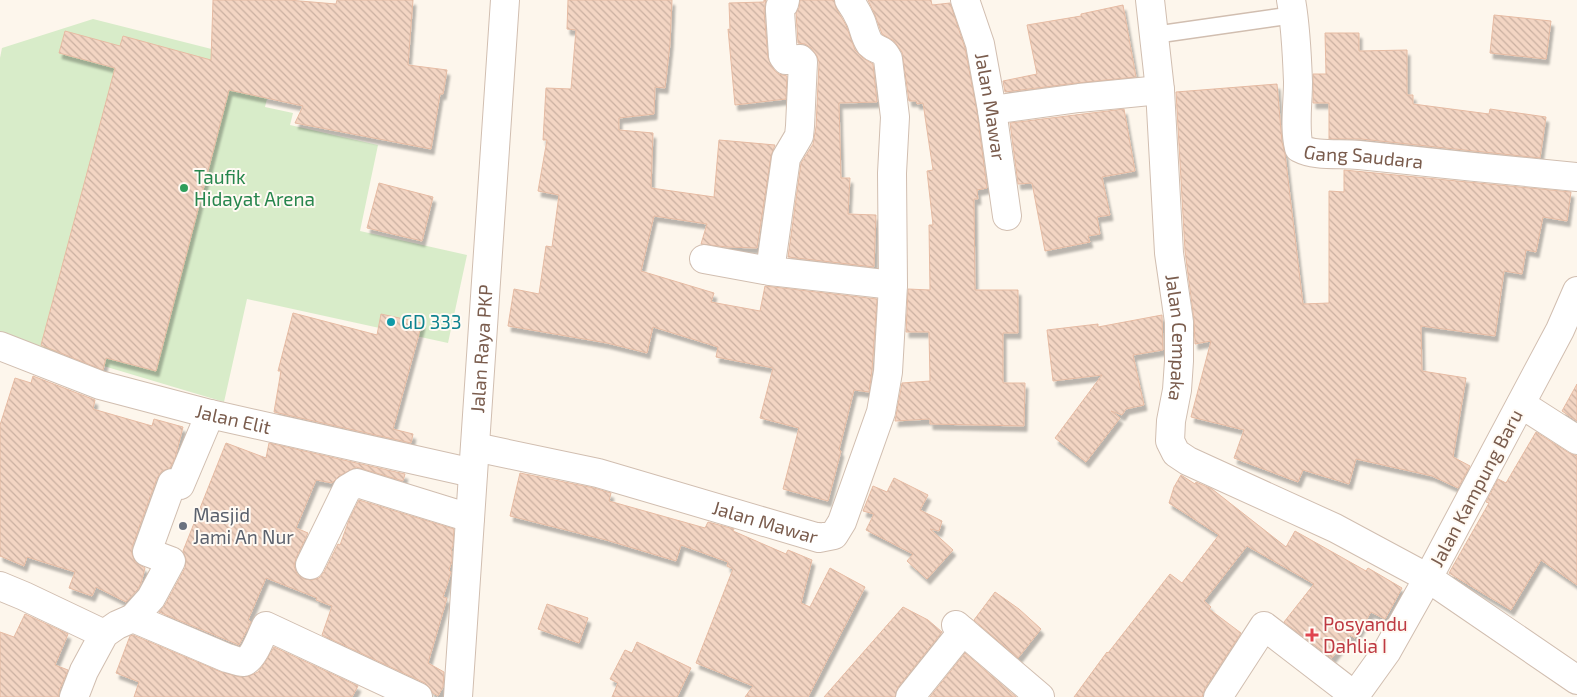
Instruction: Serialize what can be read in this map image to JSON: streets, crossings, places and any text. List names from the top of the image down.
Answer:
{
  "streets": {
    "street": [
      "Jalan Mawar",
      "Gang Saudara",
      "Jalan Cempaka",
      "Jalan Raya PKP",
      "Jalan Elit",
      "Jalan Kampung Baru"
    ]
  },
  "crossings": [
    ["Jalan Mawar", "Jalan Raya PKP"],
    ["Jalan Mawar", "Jalan Elit"],
    ["Jalan Cempaka", "Jalan Kampung Baru"],
    ["Jalan Raya PKP", "Jalan Elit"]
  ],
  "places": {
    "other": ["Taufik Hidayat Arena", "GD 333", "Masjid Jami An Nur"],
    "health": ["Posyandu Dahlia I"]
  }
}
